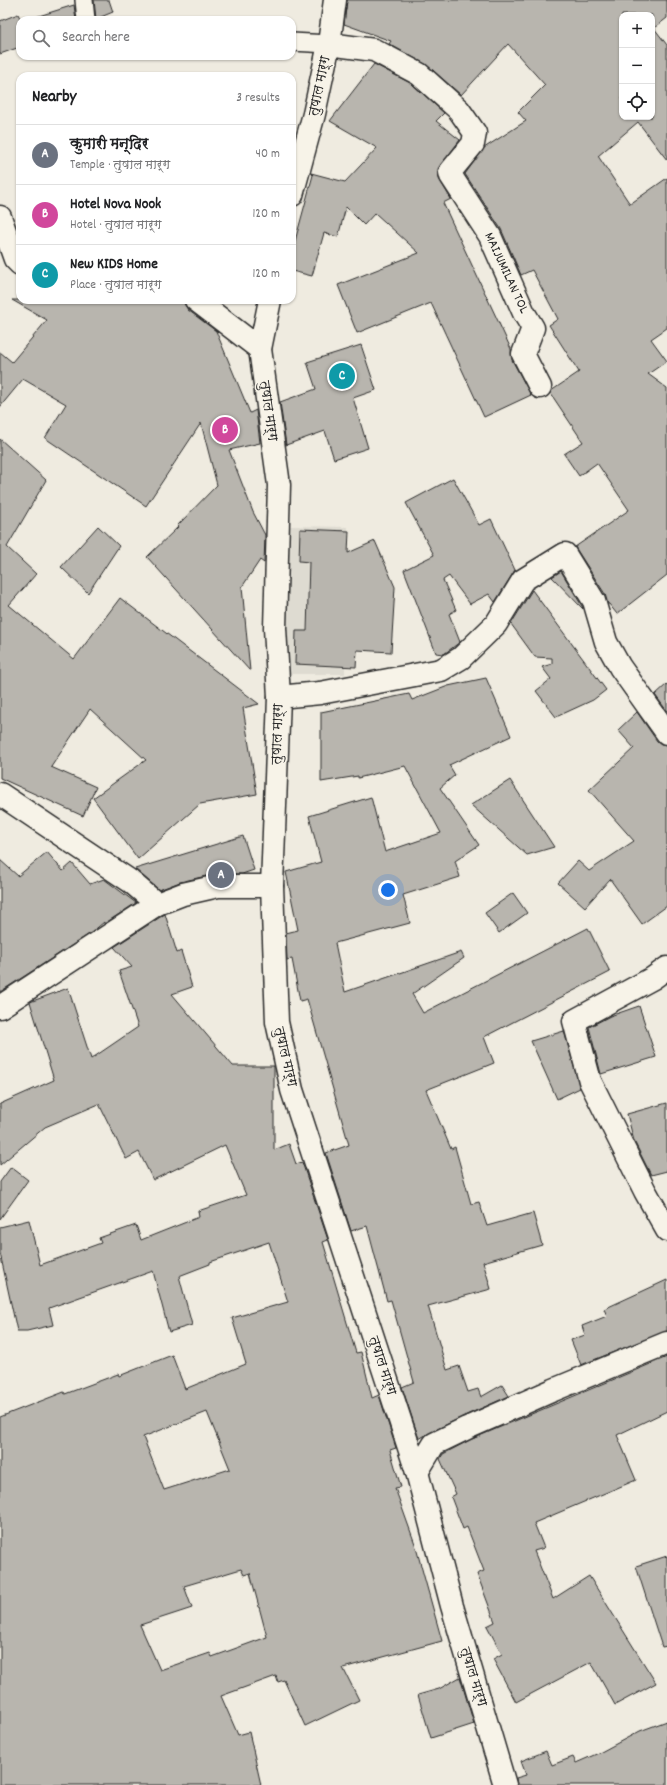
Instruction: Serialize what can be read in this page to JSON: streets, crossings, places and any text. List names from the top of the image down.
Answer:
{
  "streets": {
    "street": ["तुषाल मार्ग", "MAIJUMILAN TOL"]
  },
  "crossings": [
    ["तुषाल मार्ग", "MAIJUMILAN TOL"]
  ],
  "page": {
    "map_buttons": ["+", "−"],
    "search": "Search here",
    "heading": ["Nearby", "3 results"],
    "list": [
      {
        "mark": "A",
        "name": "कुमारी मन्दिर",
        "note": "Temple · तुषाल मार्ग",
        "value": "40 m"
      },
      {
        "mark": "B",
        "name": "Hotel Nova Nook",
        "note": "Hotel · तुषाल मार्ग",
        "value": "120 m"
      },
      {
        "mark": "C",
        "name": "New KIDS Home",
        "note": "Place · तुषाल मार्ग",
        "value": "120 m"
      }
    ],
    "pins": ["C", "B", "A"]
  }
}
